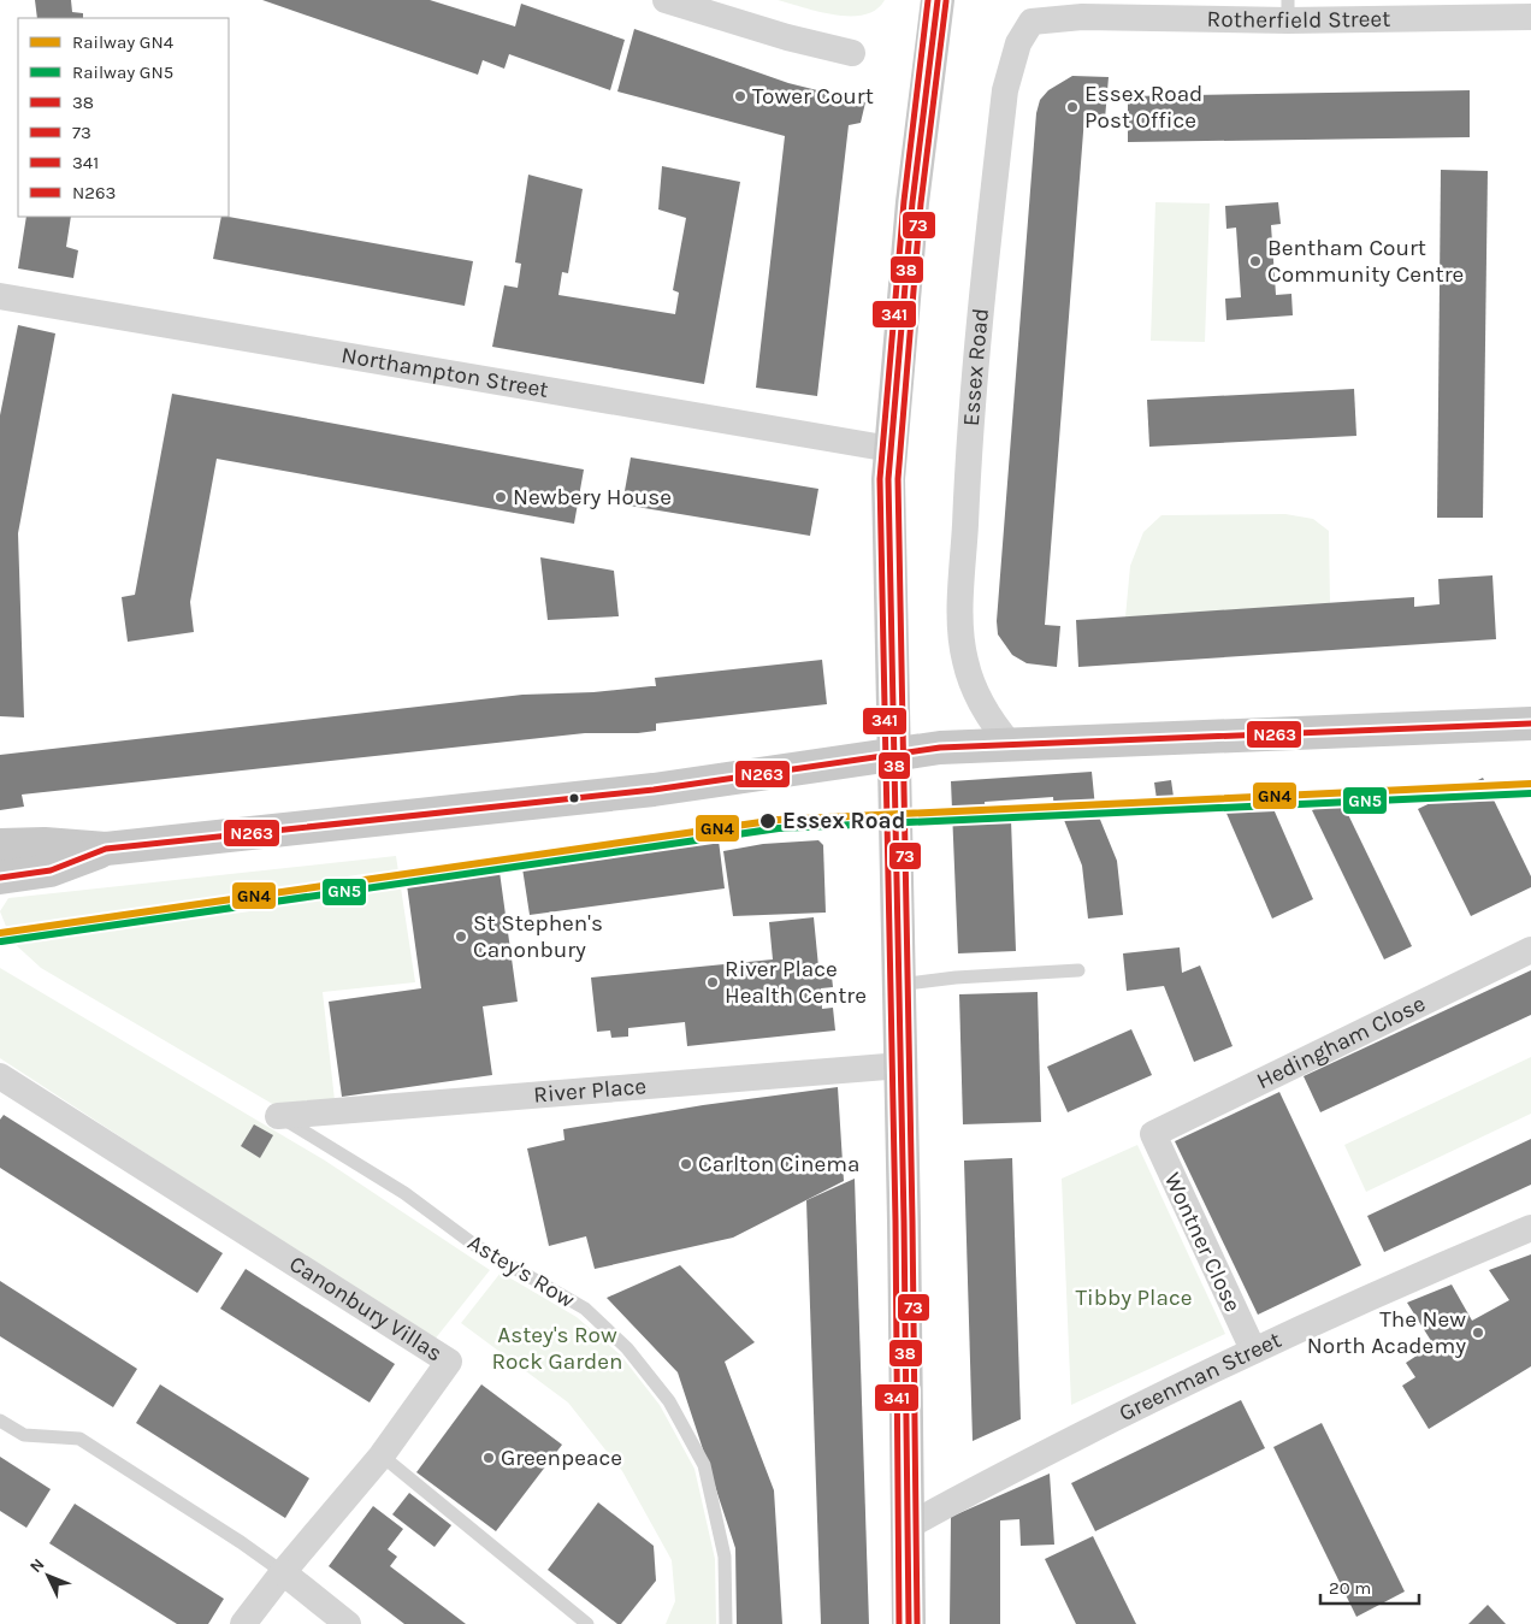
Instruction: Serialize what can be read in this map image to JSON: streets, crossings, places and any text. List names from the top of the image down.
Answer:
{
  "streets": {
    "street": [
      "Rotherfield Street",
      "Essex Road",
      "Northampton Street",
      "Hedingham Close",
      "River Place",
      "Wontner Close",
      "Canonbury Villas",
      "Greenman Street"
    ],
    "lane": ["Astey's Row"]
  },
  "crossings": [
    ["Rotherfield Street", "Essex Road"],
    ["Hedingham Close", "Wontner Close"],
    ["River Place", "Astey's Row"],
    ["Wontner Close", "Greenman Street"]
  ],
  "parks": ["Tibby Place", "Astey's Row Rock Garden"],
  "places": [
    "Tower Court",
    "Essex Road Post Office",
    "Bentham Court Community Centre",
    "Newbery House",
    "Essex Road",
    "St Stephen's Canonbury",
    "River Place Health Centre",
    "Carlton Cinema",
    "The New North Academy",
    "Greenpeace"
  ],
  "lines": [
    "transit line 38",
    "transit line 341",
    "transit line 73",
    "transit line N263",
    "rail line GN4",
    "rail line GN5"
  ],
  "legend": [
    "Railway GN4",
    "Railway GN5",
    "38",
    "73",
    "341",
    "N263"
  ],
  "scale_bar": "20 m",
  "north": "top left"
}
